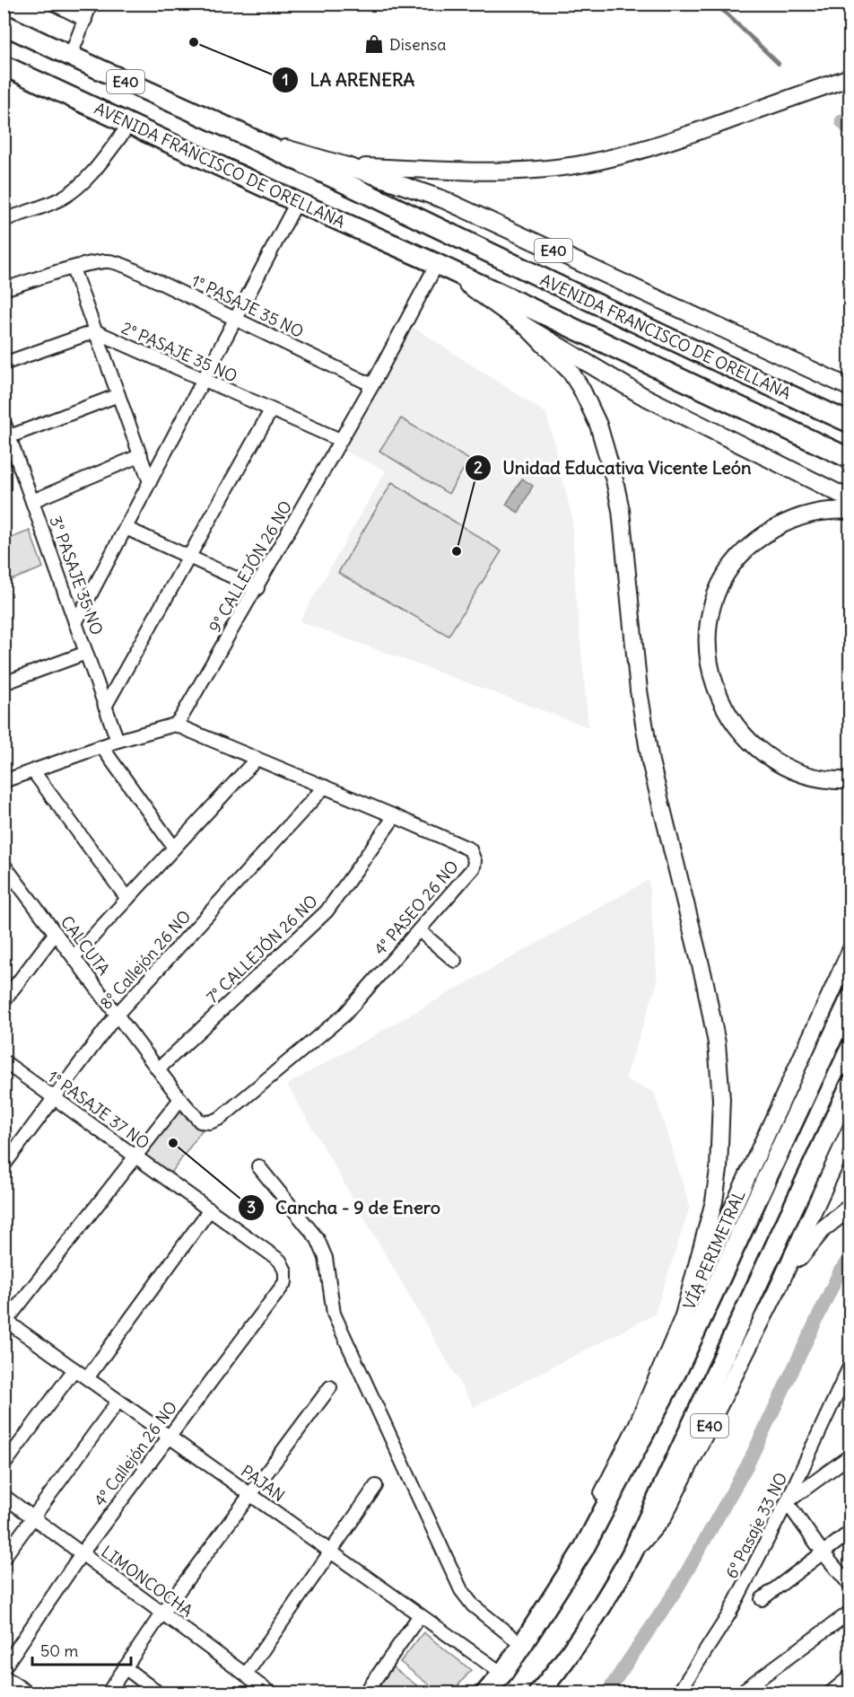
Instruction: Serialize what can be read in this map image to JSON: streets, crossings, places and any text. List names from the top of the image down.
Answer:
{
  "streets": {
    "highway": ["E40", "AVENIDA FRANCISCO DE ORELLANA", "VÍA PERIMETRAL"],
    "street": [
      "1° PASAJE 35 NO",
      "2° PASAJE 35 NO",
      "9° CALLEJÓN 26 NO",
      "3° PASAJE 35 NO",
      "4° PASEO 26 NO",
      "CALCUTA",
      "7° CALLEJÓN 26 NO",
      "8º Callejón 26 NO",
      "1° PASAJE 37 NO",
      "4º Callejón 26 NO",
      "PAJAN",
      "6º Pasaje 33 NO",
      "LIMONCOCHA"
    ]
  },
  "crossings": [
    ["AVENIDA FRANCISCO DE ORELLANA", "9° CALLEJÓN 26 NO"],
    ["1° PASAJE 35 NO", "9° CALLEJÓN 26 NO"],
    ["2° PASAJE 35 NO", "9° CALLEJÓN 26 NO"],
    ["9° CALLEJÓN 26 NO", "4° PASEO 26 NO"],
    ["4° PASEO 26 NO", "CALCUTA"],
    ["4° PASEO 26 NO", "7° CALLEJÓN 26 NO"],
    ["4° PASEO 26 NO", "8º Callejón 26 NO"],
    ["CALCUTA", "7° CALLEJÓN 26 NO"],
    ["CALCUTA", "8º Callejón 26 NO"],
    ["8º Callejón 26 NO", "1° PASAJE 37 NO"],
    ["1° PASAJE 37 NO", "4º Callejón 26 NO"],
    ["VÍA PERIMETRAL", "PAJAN"],
    ["4º Callejón 26 NO", "PAJAN"],
    ["4º Callejón 26 NO", "LIMONCOCHA"]
  ],
  "places": {
    "other": ["LA ARENERA", "Unidad Educativa Vicente León", "Cancha - 9 de Enero"],
    "shop": ["Disensa"]
  },
  "scale_bar": "50 m"
}
